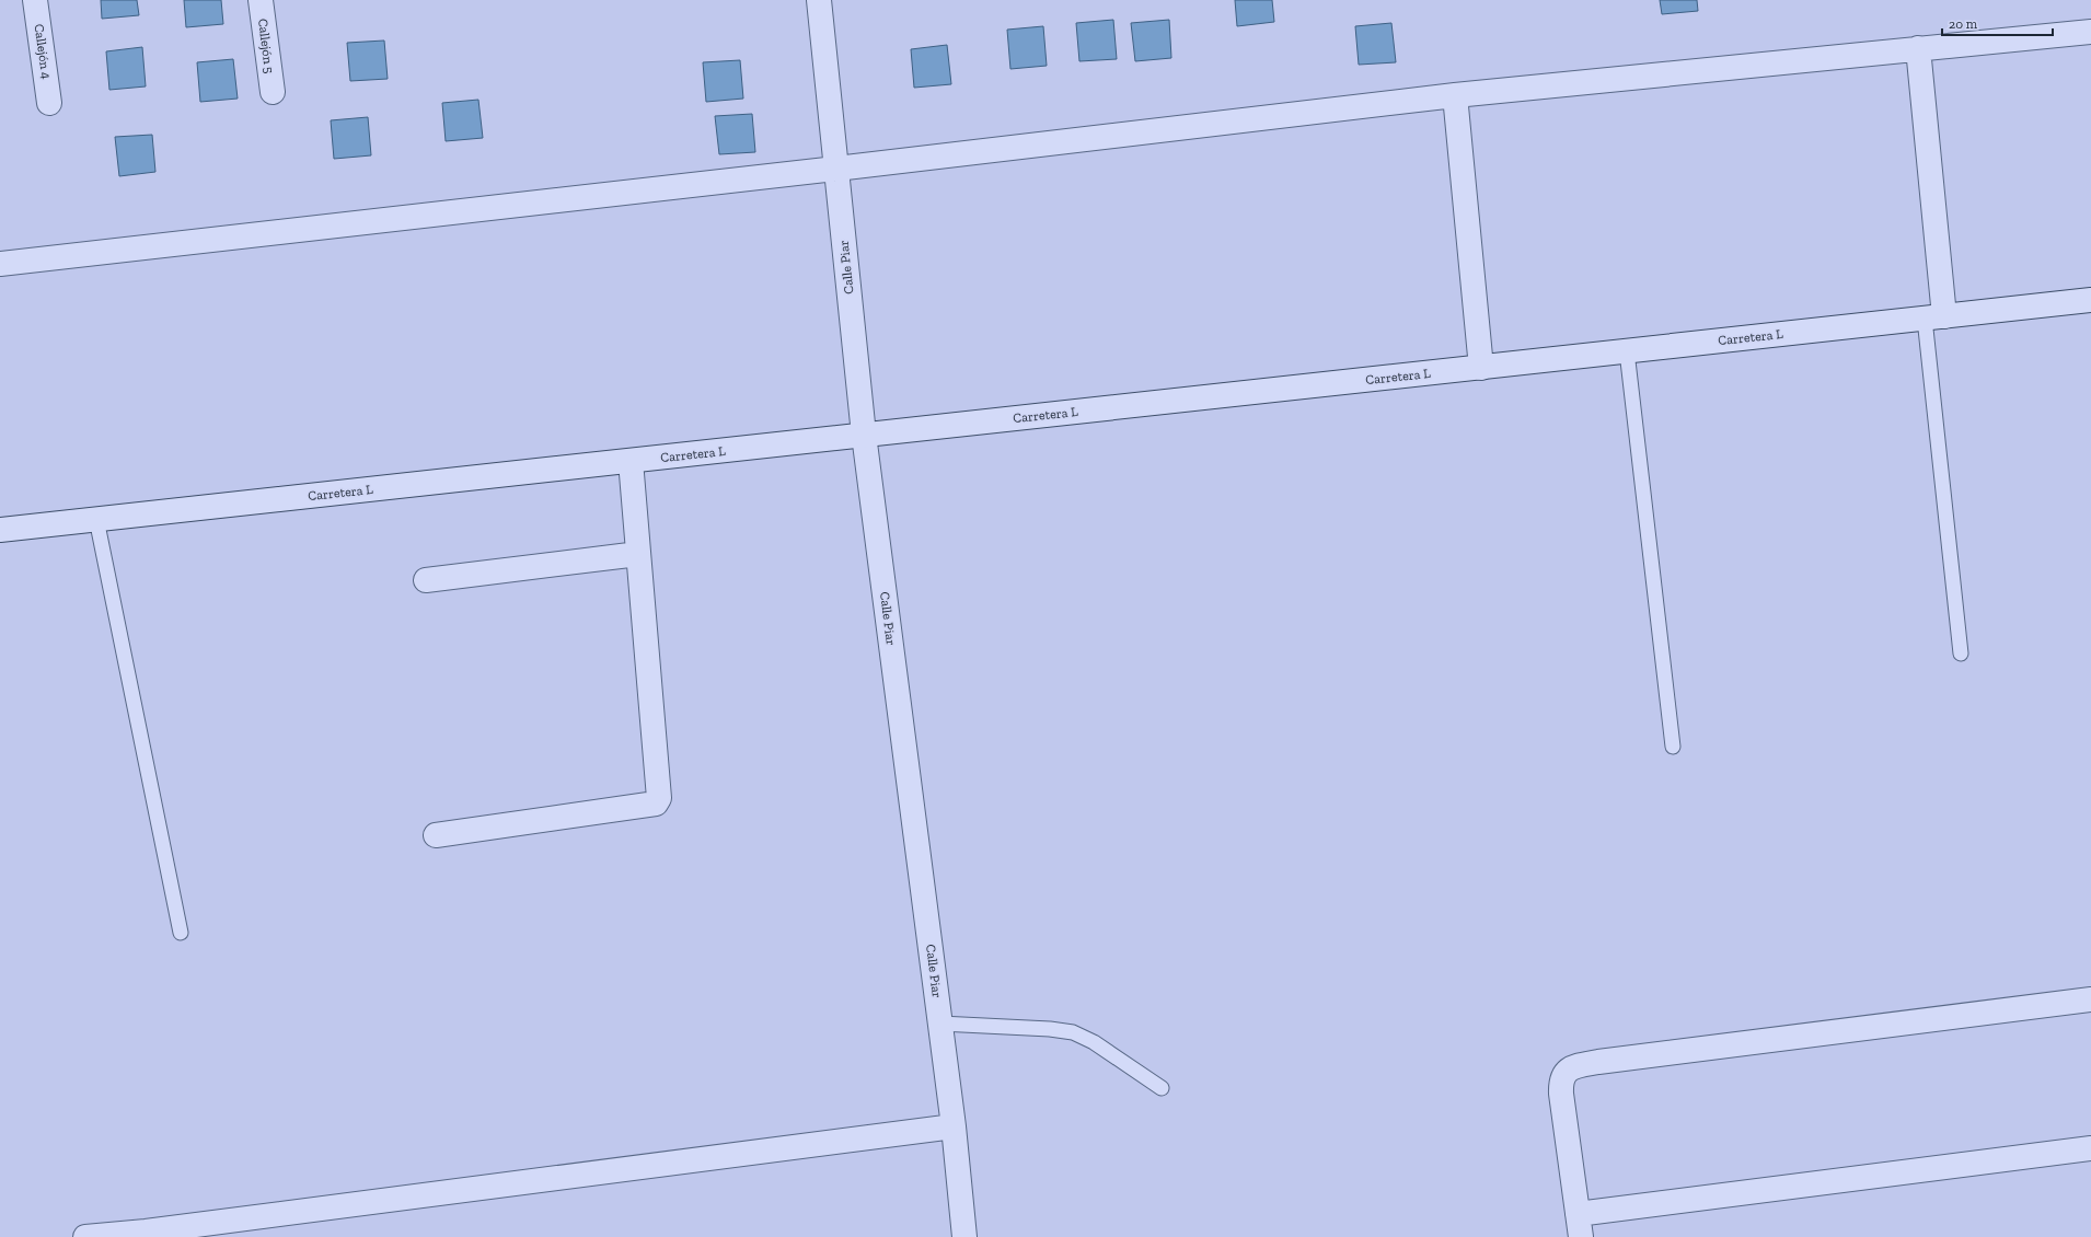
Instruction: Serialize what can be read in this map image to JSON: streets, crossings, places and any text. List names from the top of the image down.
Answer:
{
  "streets": {
    "street": [
      "Callejón 5",
      "Callejón 4",
      "Calle Piar",
      "Carretera L"
    ]
  },
  "crossings": [
    ["Calle Piar", "Carretera L"]
  ],
  "scale_bar": "20 m"
}
